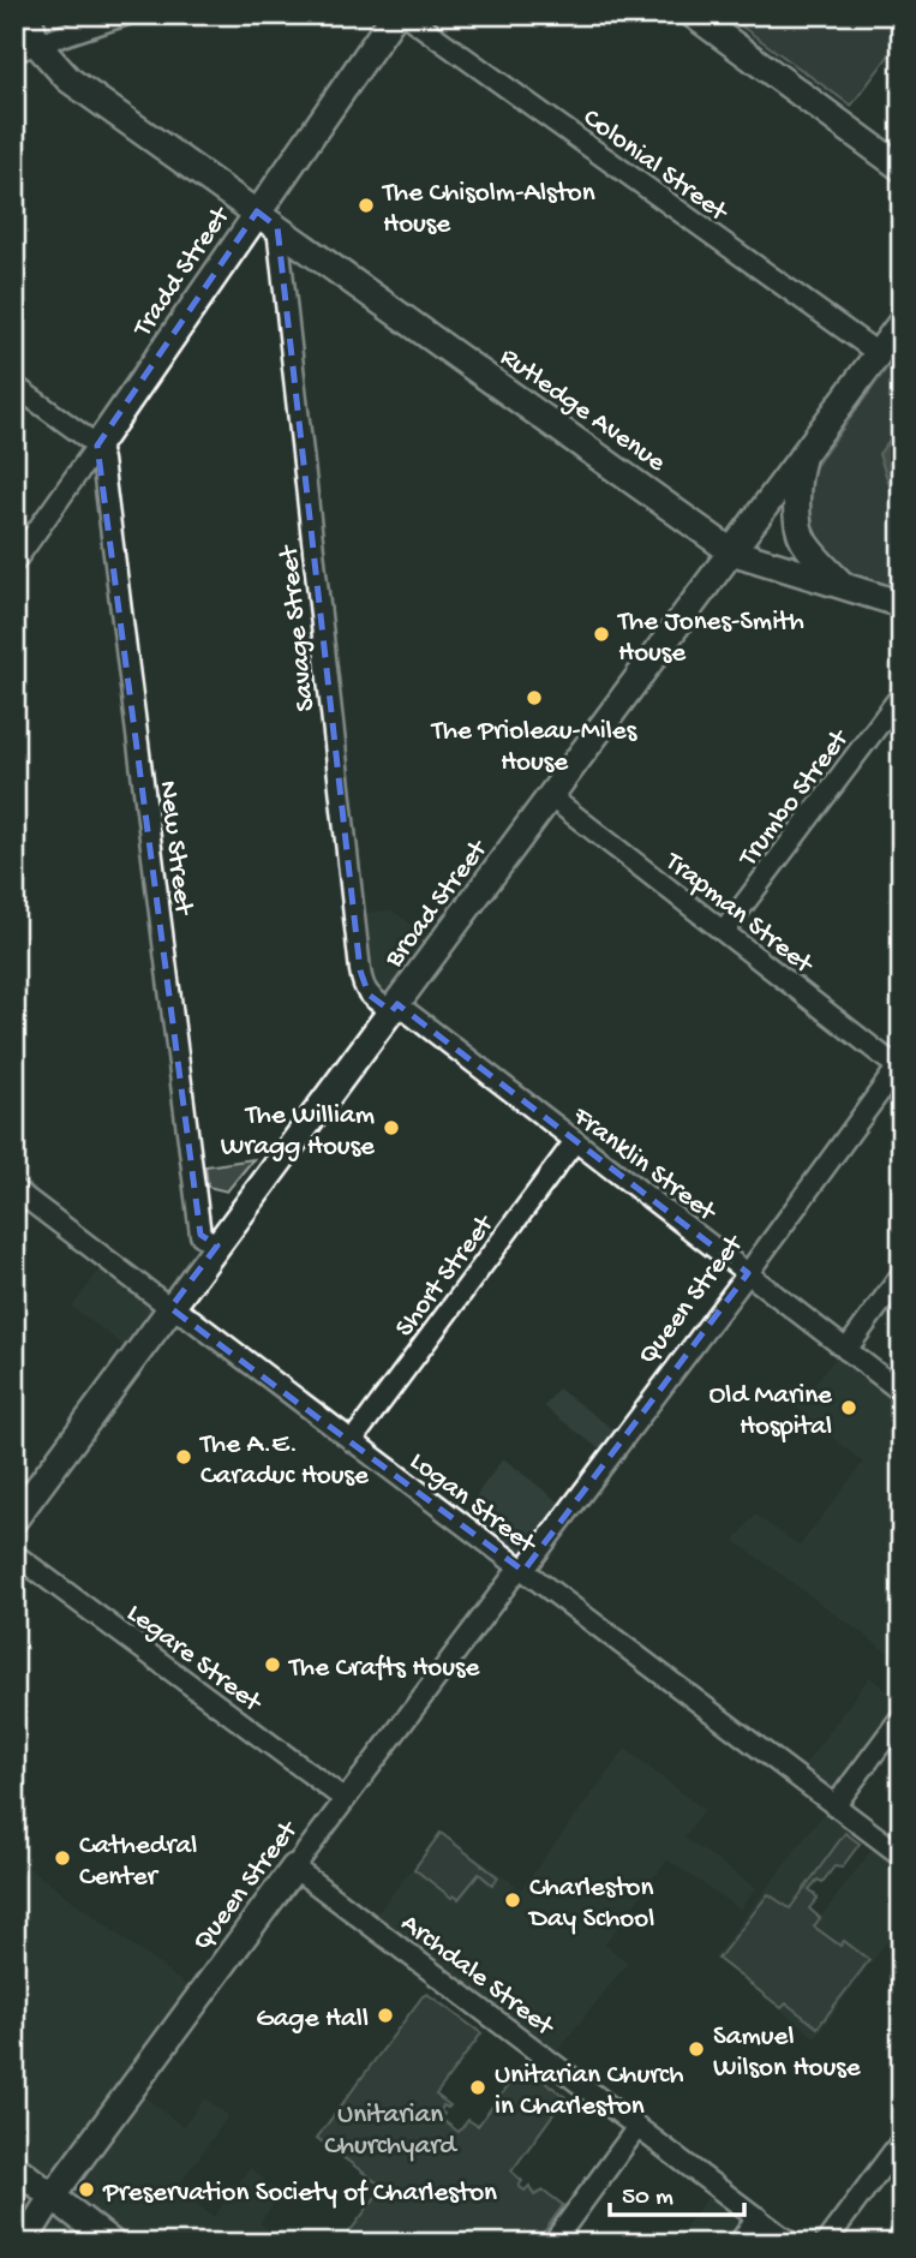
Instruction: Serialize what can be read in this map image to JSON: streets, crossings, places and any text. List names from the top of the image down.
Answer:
{
  "streets": {
    "street": [
      "Colonial Street",
      "Tradd Street",
      "Rutledge Avenue",
      "Savage Street",
      "Trumbo Street",
      "New Street",
      "Broad Street",
      "Trapman Street",
      "Franklin Street",
      "Short Street",
      "Queen Street",
      "Logan Street",
      "Legare Street",
      "Archdale Street"
    ]
  },
  "crossings": [
    ["Colonial Street", "Broad Street"],
    ["Tradd Street", "Rutledge Avenue"],
    ["Tradd Street", "Savage Street"],
    ["Tradd Street", "New Street"],
    ["Rutledge Avenue", "Savage Street"],
    ["Rutledge Avenue", "Broad Street"],
    ["Savage Street", "Broad Street"],
    ["Savage Street", "Franklin Street"],
    ["Trumbo Street", "Trapman Street"],
    ["New Street", "Broad Street"],
    ["Broad Street", "Trapman Street"],
    ["Broad Street", "Franklin Street"],
    ["Broad Street", "Logan Street"],
    ["Trapman Street", "Queen Street"],
    ["Franklin Street", "Short Street"],
    ["Franklin Street", "Queen Street"],
    ["Short Street", "Logan Street"],
    ["Queen Street", "Logan Street"],
    ["Queen Street", "Legare Street"],
    ["Queen Street", "Archdale Street"]
  ],
  "parks": ["Unitarian Churchyard"],
  "places": [
    "The Chisolm-Alston House",
    "The Jones-Smith House",
    "The Prioleau-Miles House",
    "The William Wragg House",
    "Old Marine Hospital",
    "The A.E. Caraduc House",
    "The Crafts House",
    "Cathedral Center",
    "Charleston Day School",
    "Gage Hall",
    "Samuel Wilson House",
    "Unitarian Church in Charleston",
    "Preservation Society of Charleston"
  ],
  "scale_bar": "50 m"
}
